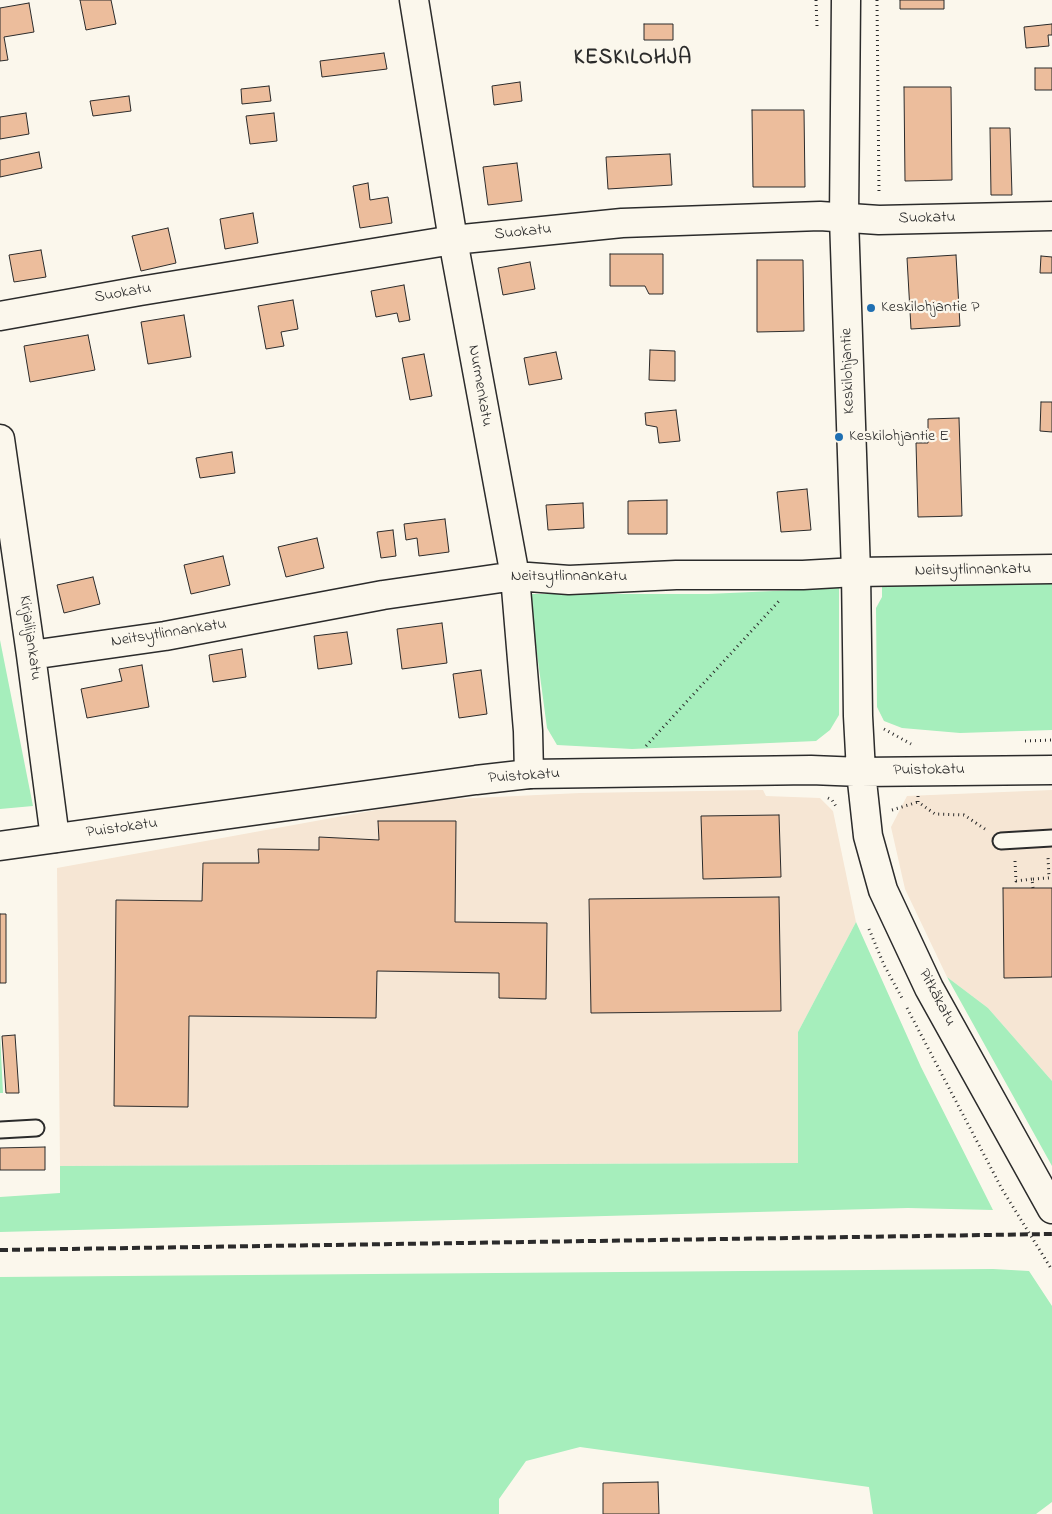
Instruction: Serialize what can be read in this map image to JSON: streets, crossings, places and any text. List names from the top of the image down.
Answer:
{
  "streets": {
    "street": [
      "Suokatu",
      "Keskilohjantie",
      "Nurmenkatu",
      "Neitsytlinnankatu",
      "Kirjailijankatu",
      "Puistokatu",
      "Pitkäkatu"
    ]
  },
  "crossings": [
    ["Suokatu", "Keskilohjantie"],
    ["Suokatu", "Nurmenkatu"],
    ["Keskilohjantie", "Neitsytlinnankatu"],
    ["Keskilohjantie", "Puistokatu"],
    ["Keskilohjantie", "Pitkäkatu"],
    ["Nurmenkatu", "Neitsytlinnankatu"],
    ["Nurmenkatu", "Puistokatu"],
    ["Neitsytlinnankatu", "Kirjailijankatu"],
    ["Kirjailijankatu", "Puistokatu"],
    ["Puistokatu", "Pitkäkatu"]
  ],
  "districts": ["KESKILOHJA"],
  "places": ["Keskilohjantie P", "Keskilohjantie E"]
}
